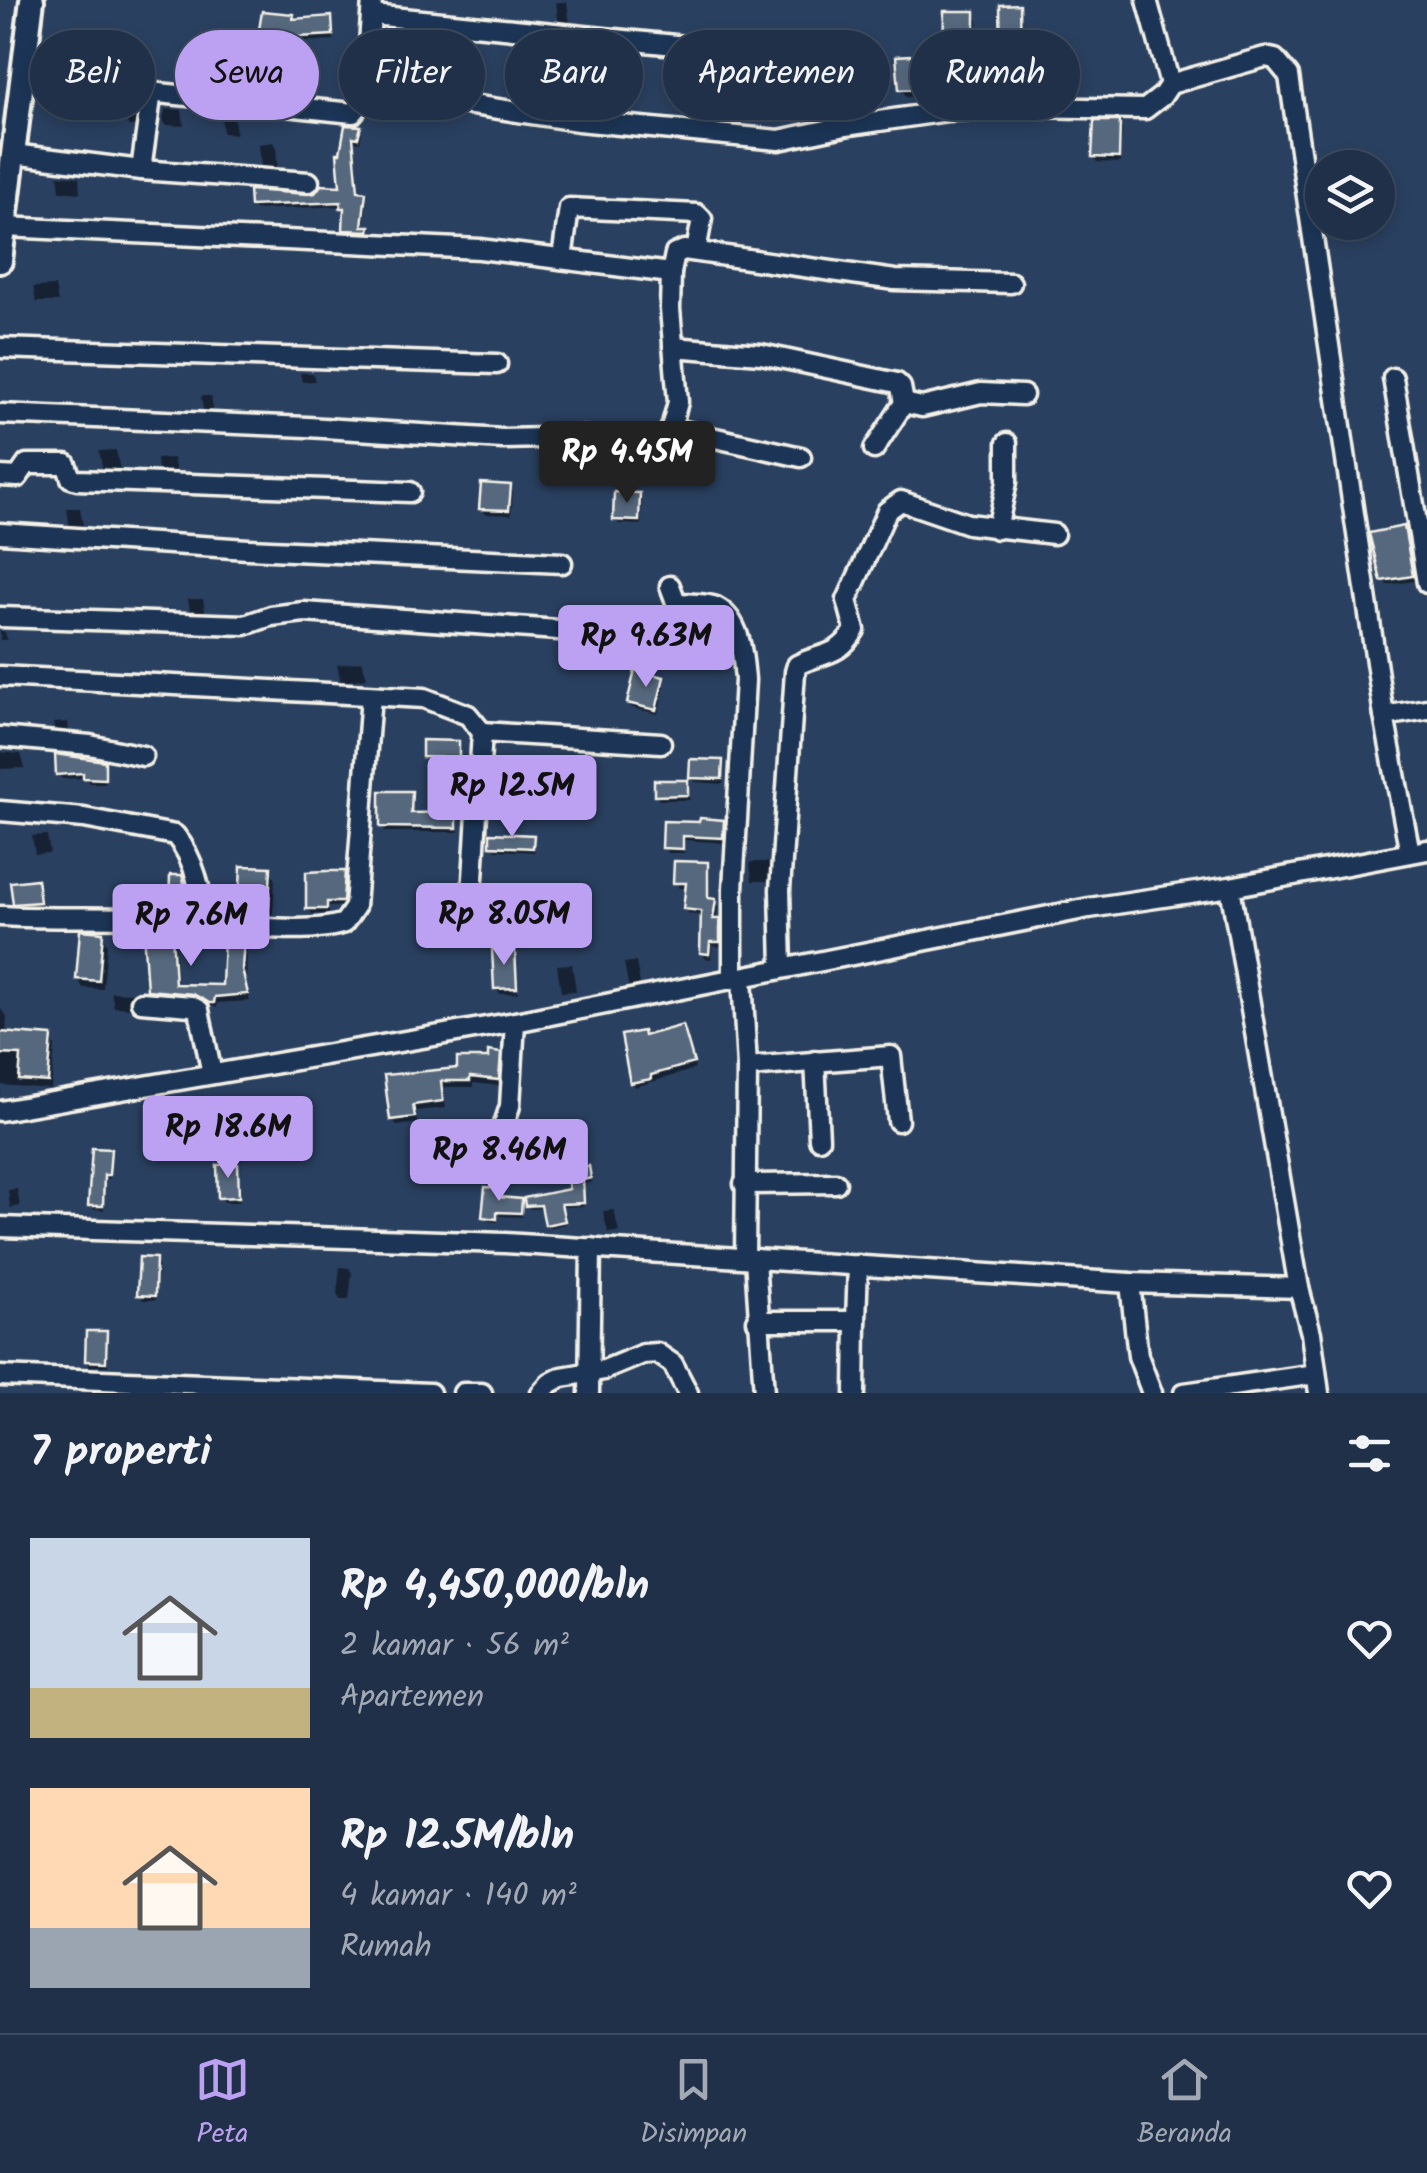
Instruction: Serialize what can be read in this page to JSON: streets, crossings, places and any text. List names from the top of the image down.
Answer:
{
  "page": {
    "chip": [
      "Beli",
      "Sewa",
      "Filter",
      "Baru",
      "Apartemen",
      "Rumah"
    ],
    "price": [
      "Rp 4.45M",
      "Rp 9.63M",
      "Rp 12.5M",
      "Rp 8.05M",
      "Rp 7.6M",
      "Rp 18.6M",
      "Rp 8.46M"
    ],
    "heading": "7 properti",
    "list": [
      {
        "name": "Rp 4,450,000/bln",
        "note": "2 kamar · 56 m² · Apartemen"
      },
      {
        "name": "Rp 12.5M/bln",
        "note": "4 kamar · 140 m² · Rumah"
      }
    ],
    "tabs": ["Peta", "Disimpan", "Beranda"]
  }
}
